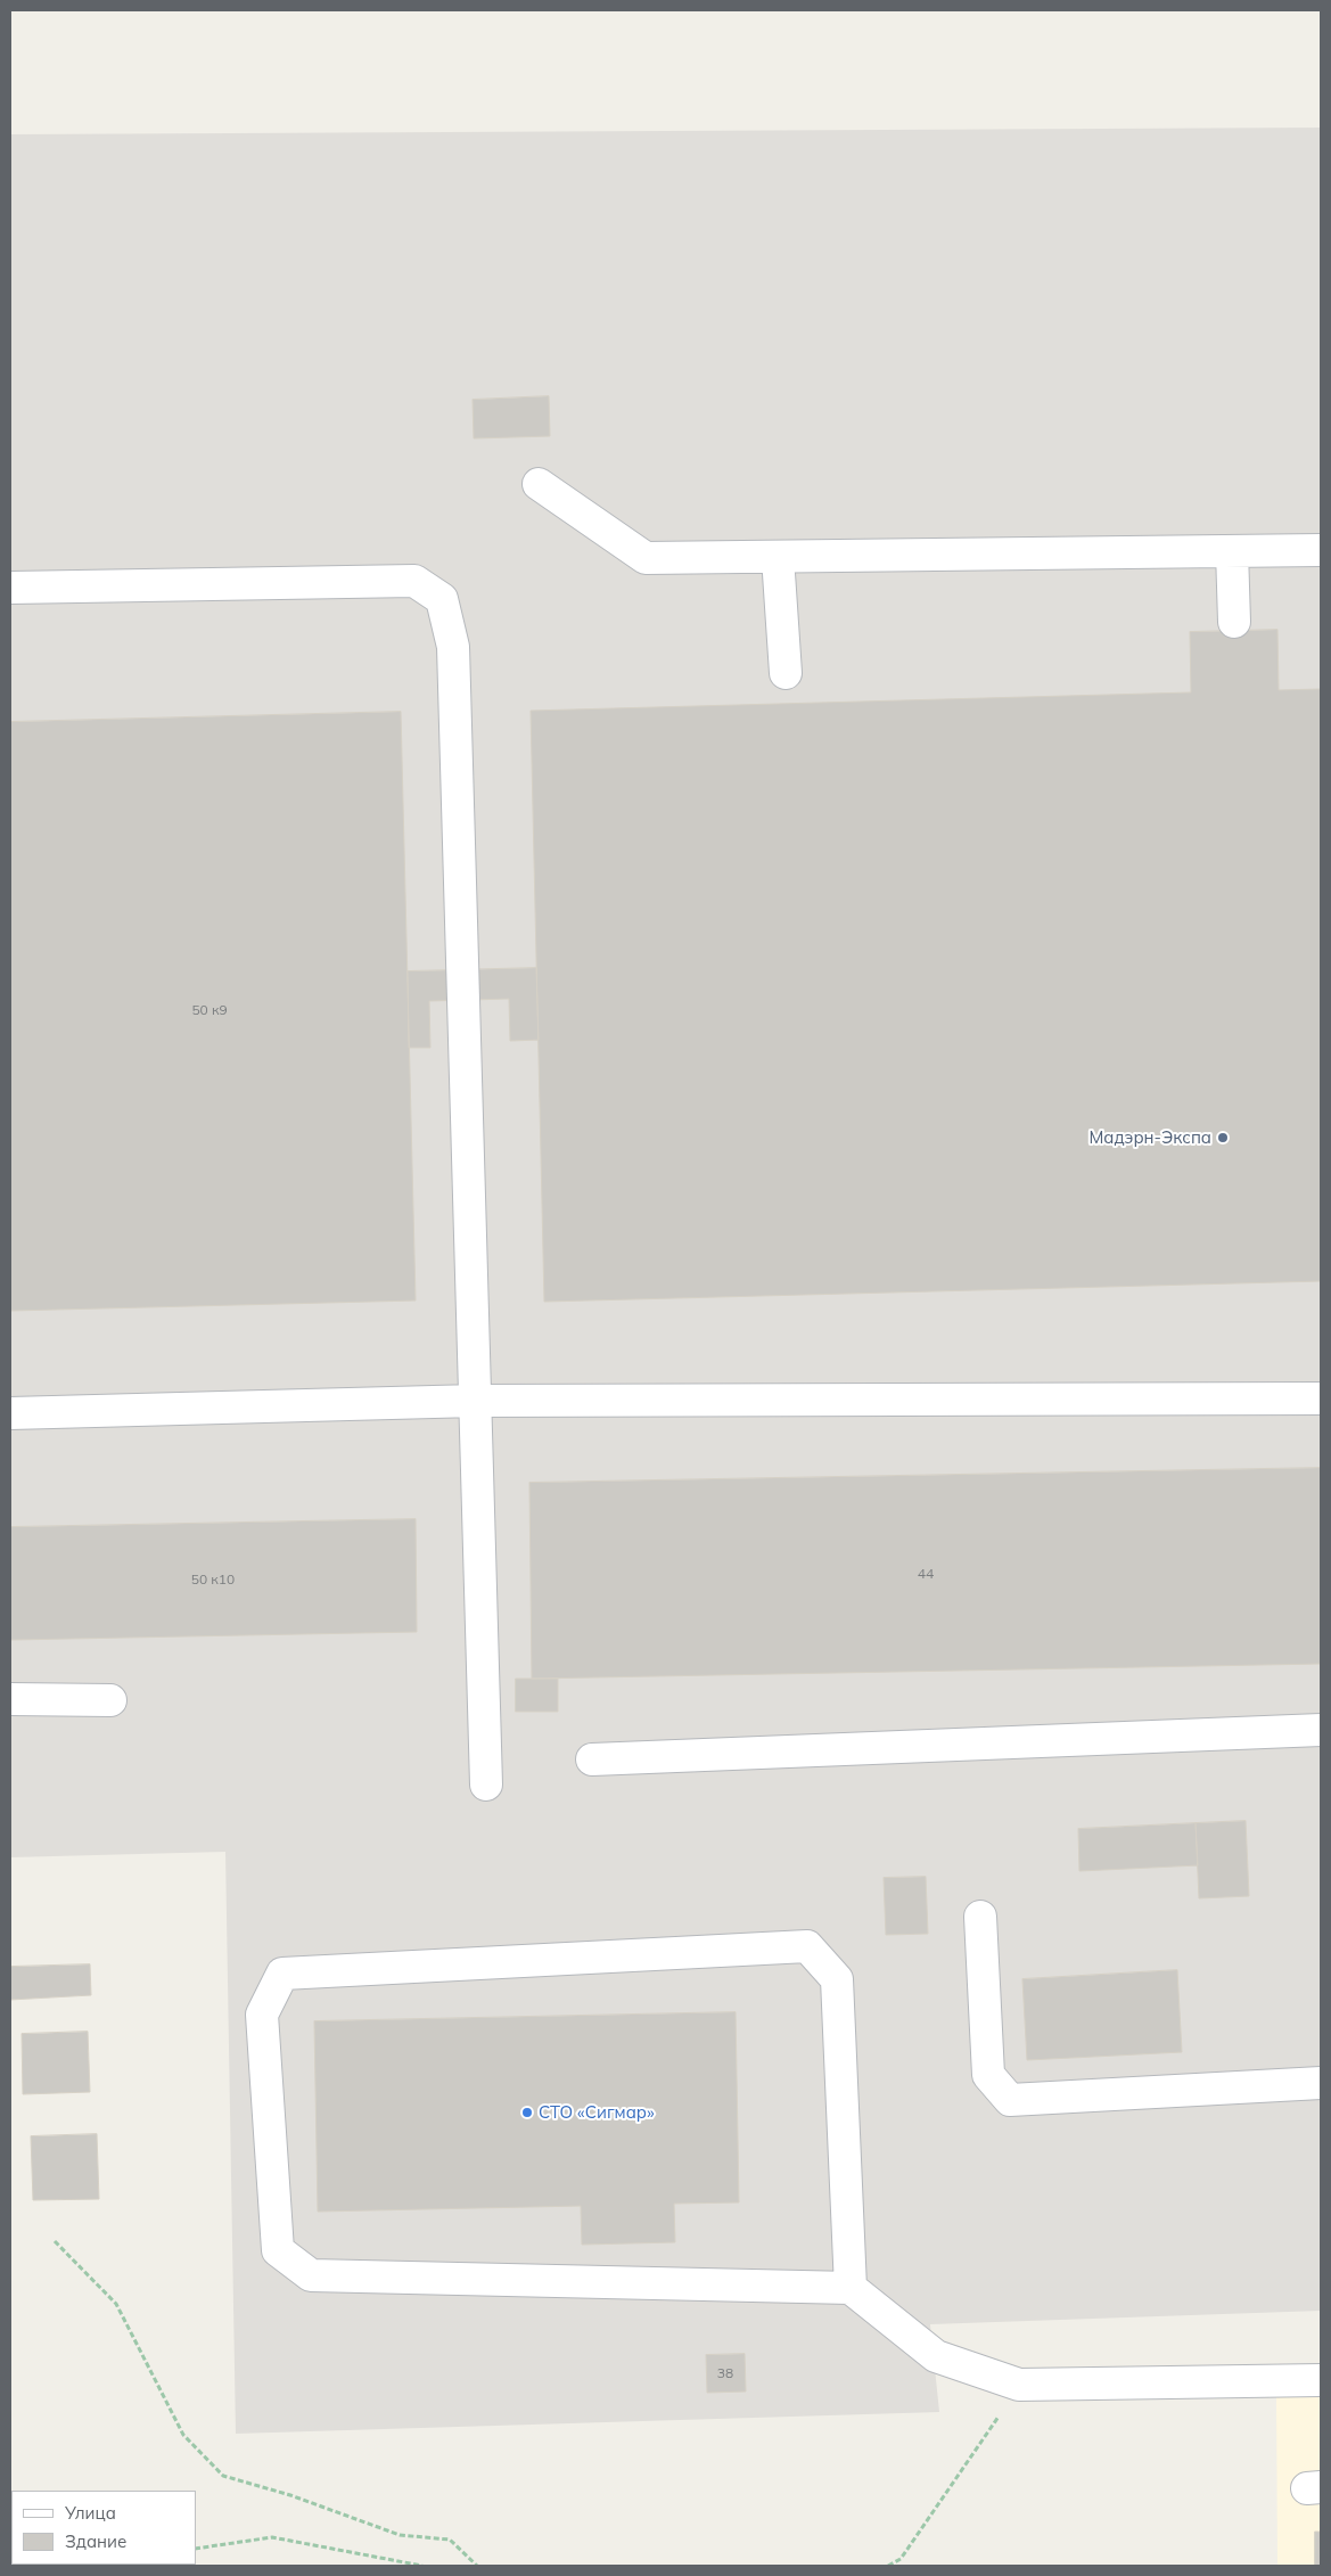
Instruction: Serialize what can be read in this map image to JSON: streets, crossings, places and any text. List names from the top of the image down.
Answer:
{
  "places": ["Мадэрн-Экспа", "СТО «Сигмар»"],
  "house_numbers": [
    "50 к9",
    "44",
    "50 к10",
    "38"
  ],
  "legend": ["Улица", "Здание"]
}
